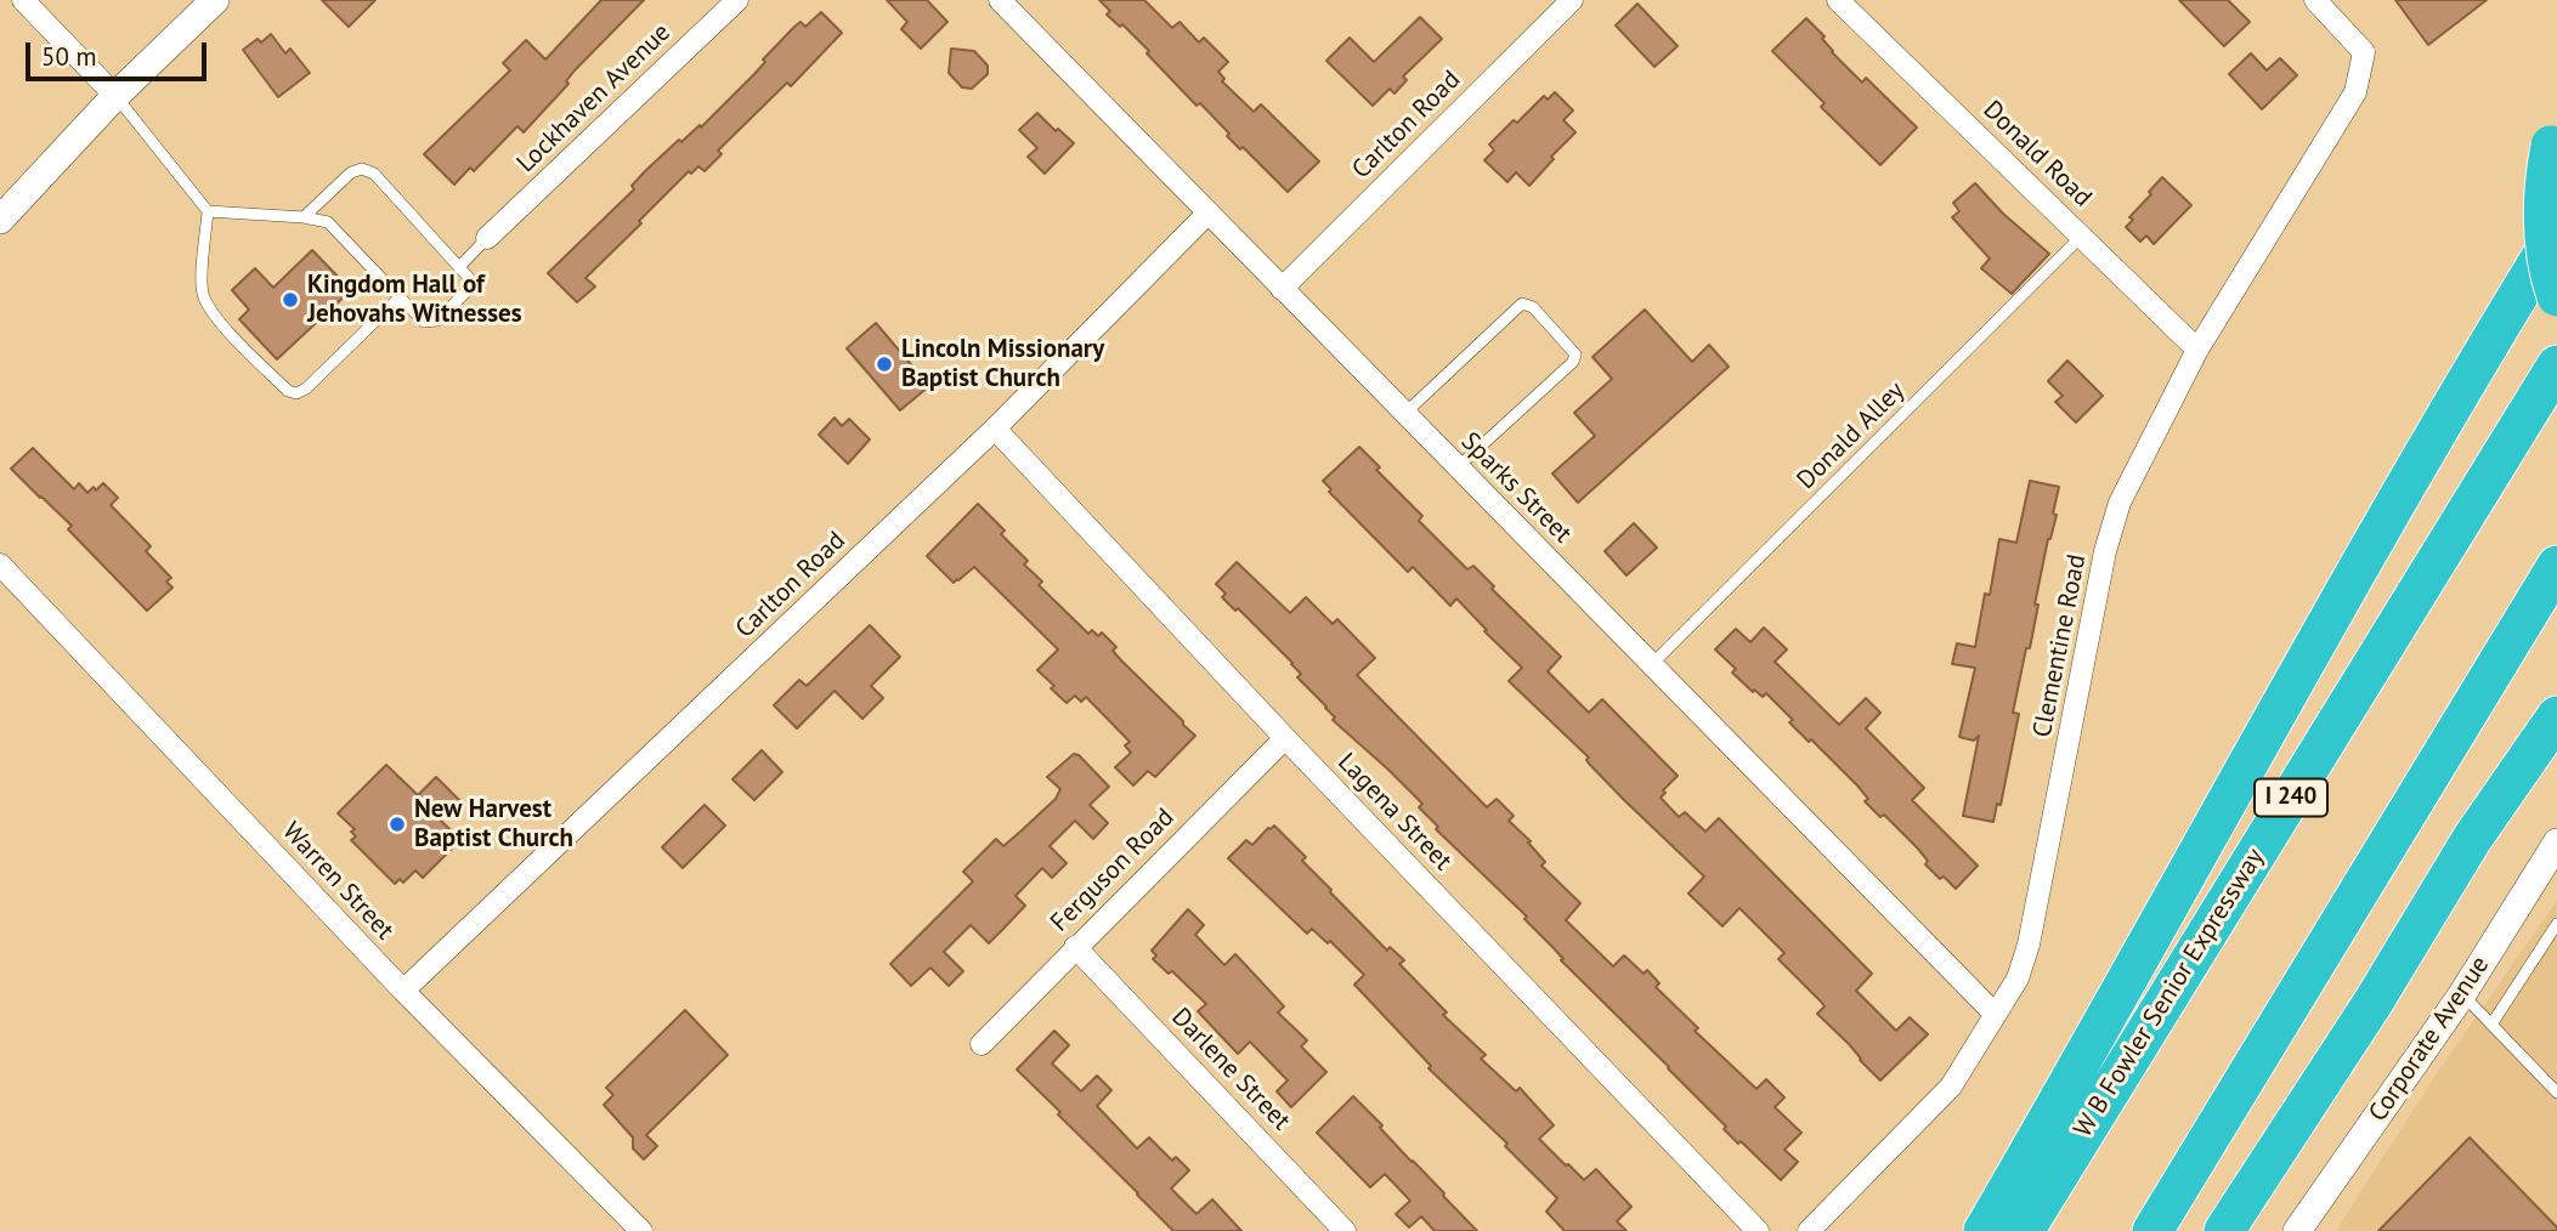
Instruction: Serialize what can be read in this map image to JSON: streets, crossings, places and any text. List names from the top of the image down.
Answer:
{
  "streets": {
    "highway": ["I 240", "W B Fowler Senior Expressway"],
    "street": [
      "Lockhaven Avenue",
      "Carlton Road",
      "Donald Road",
      "Sparks Street",
      "Clementine Road",
      "Lagena Street",
      "Ferguson Road",
      "Warren Street",
      "Corporate Avenue",
      "Darlene Street"
    ],
    "lane": ["Donald Alley"]
  },
  "crossings": [
    ["Carlton Road", "Sparks Street"],
    ["Carlton Road", "Lagena Street"],
    ["Carlton Road", "Warren Street"],
    ["Donald Road", "Donald Alley"],
    ["Donald Road", "Clementine Road"],
    ["Donald Alley", "Sparks Street"],
    ["Sparks Street", "Clementine Road"],
    ["Lagena Street", "Ferguson Road"],
    ["Ferguson Road", "Darlene Street"]
  ],
  "places": ["Kingdom Hall of Jehovahs Witnesses", "Lincoln Missionary Baptist Church", "New Harvest Baptist Church"],
  "scale_bar": "50 m"
}
